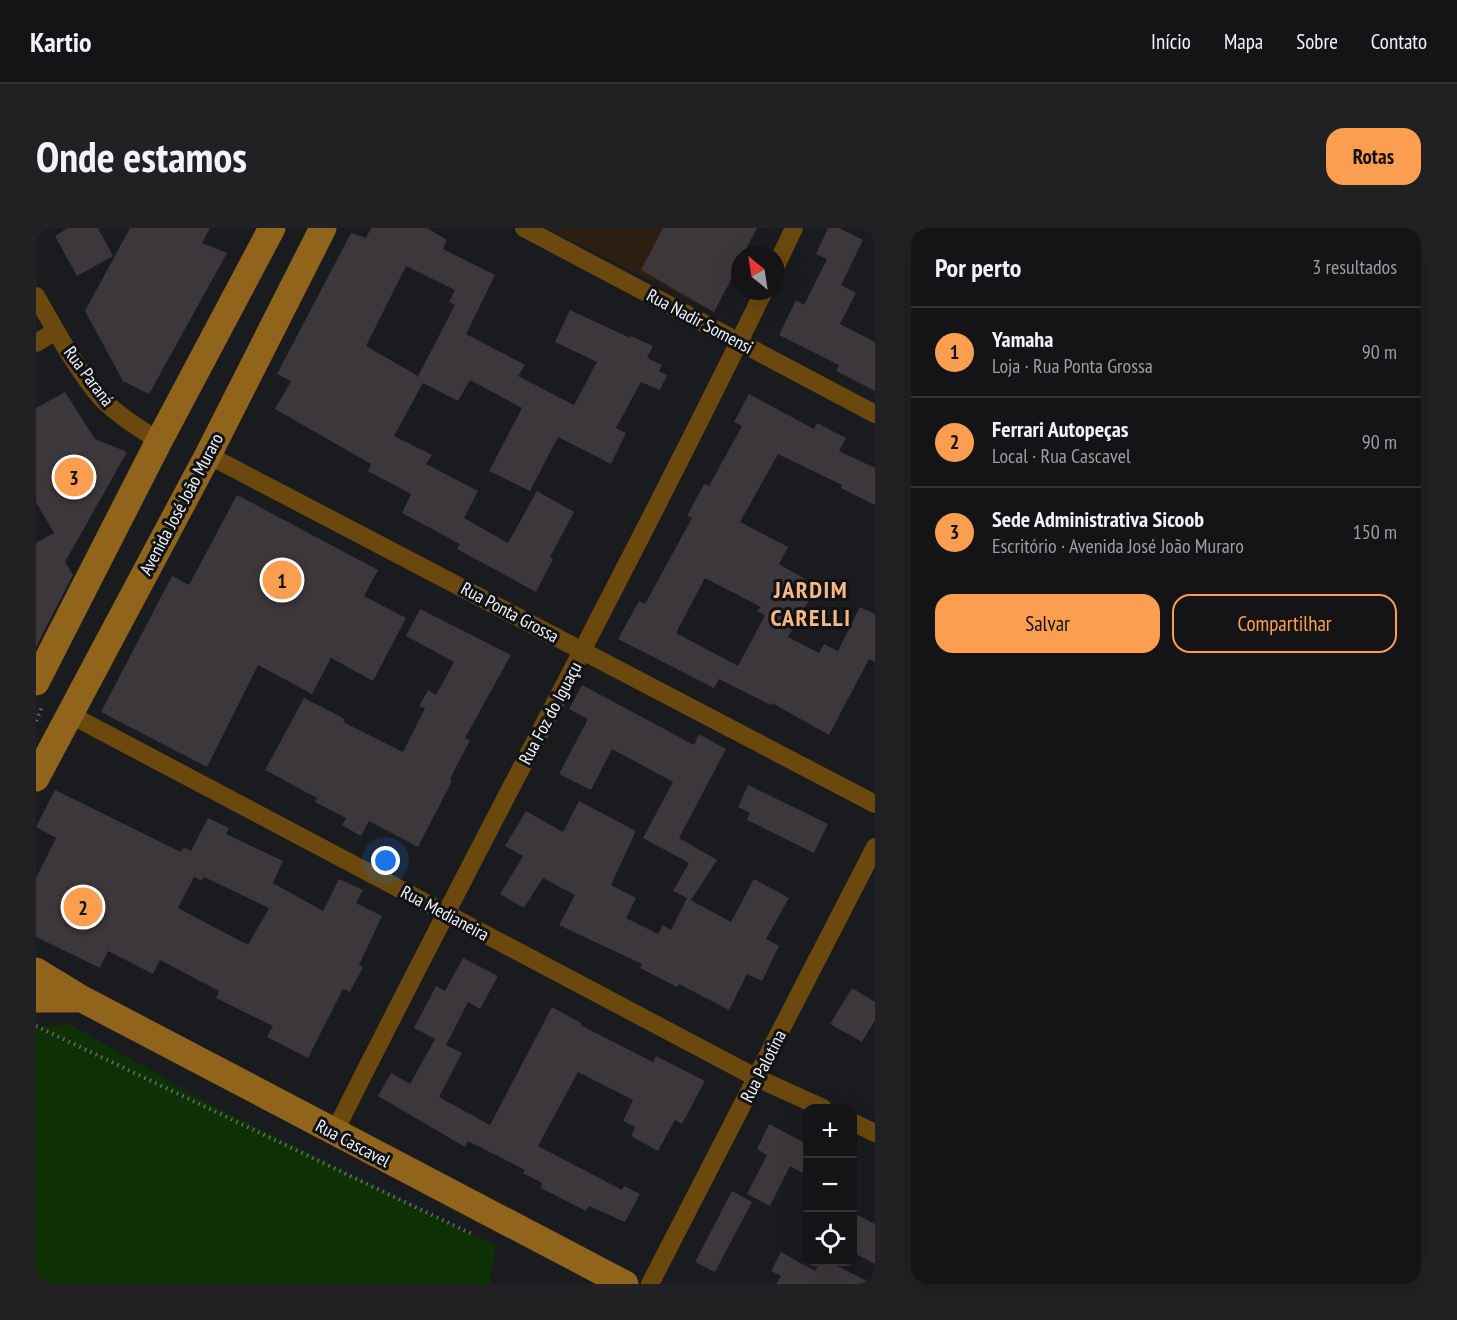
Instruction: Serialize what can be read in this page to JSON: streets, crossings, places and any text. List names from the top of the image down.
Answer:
{
  "streets": {
    "main road": ["Avenida José João Muraro", "Rua Cascavel"],
    "street": [
      "Rua Nadir Somensi",
      "Rua Paraná",
      "Rua Ponta Grossa",
      "Rua Foz do Iguaçu",
      "Rua Medianeira",
      "Rua Palotina"
    ]
  },
  "crossings": [
    ["Rua Nadir Somensi", "Rua Foz do Iguaçu"],
    ["Avenida José João Muraro", "Rua Ponta Grossa"],
    ["Avenida José João Muraro", "Rua Medianeira"],
    ["Rua Ponta Grossa", "Rua Foz do Iguaçu"],
    ["Rua Foz do Iguaçu", "Rua Medianeira"],
    ["Rua Foz do Iguaçu", "Rua Cascavel"],
    ["Rua Medianeira", "Rua Palotina"]
  ],
  "districts": ["JARDIM CARELLI"],
  "north": "top left",
  "page": {
    "header": "Kartio",
    "nav": [
      "Início",
      "Mapa",
      "Sobre",
      "Contato"
    ],
    "buttons": [
      "Rotas",
      ["Salvar", "Compartilhar"]
    ],
    "title": "Onde estamos",
    "heading": ["Por perto", "3 resultados"],
    "list": [
      {
        "mark": "1",
        "name": "Yamaha",
        "note": "Loja · Rua Ponta Grossa",
        "value": "90 m"
      },
      {
        "mark": "2",
        "name": "Ferrari Autopeças",
        "note": "Local · Rua Cascavel",
        "value": "90 m"
      },
      {
        "mark": "3",
        "name": "Sede Administrativa Sicoob",
        "note": "Escritório · Avenida José João Muraro",
        "value": "150 m"
      }
    ],
    "pins": ["3", "1", "2"],
    "map_buttons": ["+", "−"]
  }
}
